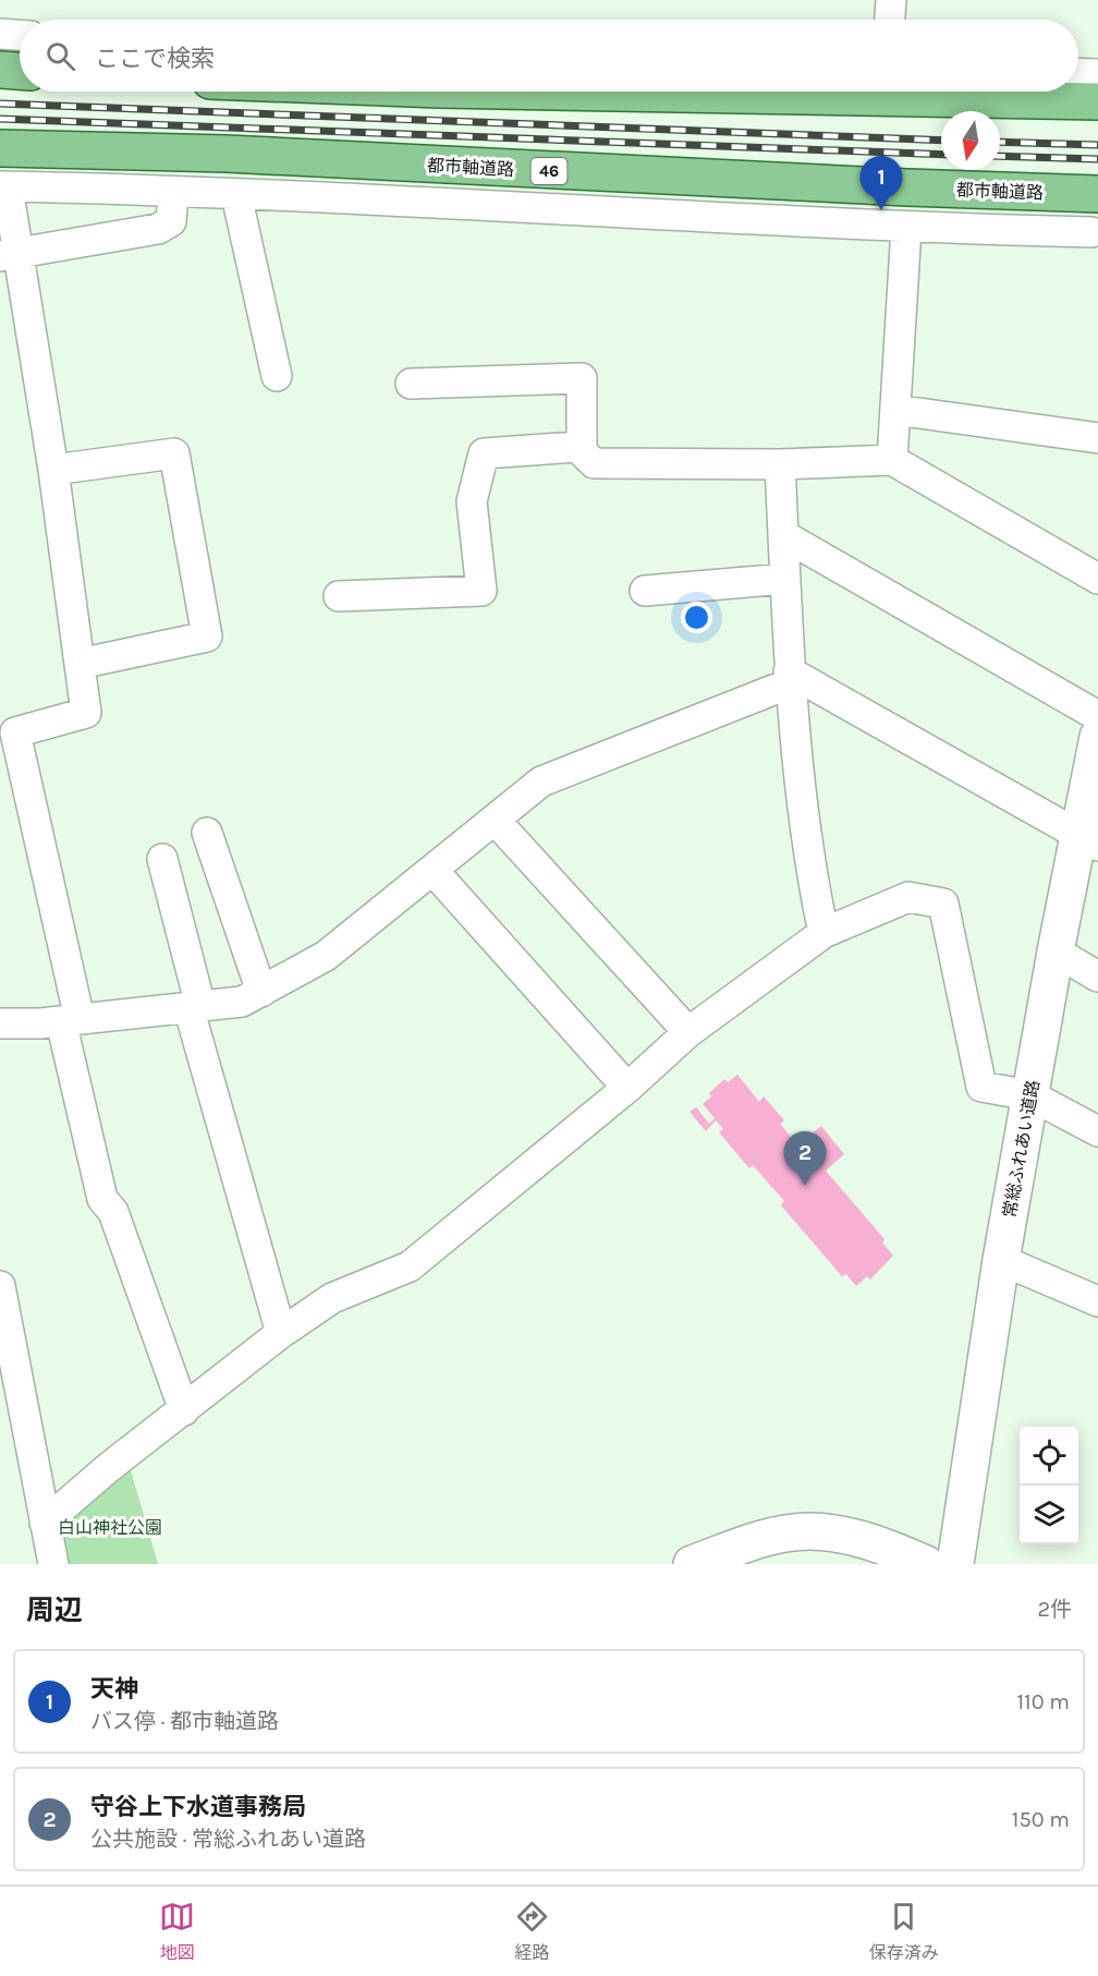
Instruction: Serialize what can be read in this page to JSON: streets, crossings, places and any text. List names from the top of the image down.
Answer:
{
  "streets": {
    "main road": ["都市軸道路", "46"],
    "street": ["常総ふれあい道路"]
  },
  "parks": ["白山神社公園"],
  "north": "bottom",
  "page": {
    "search": "ここで検索",
    "pins": ["1", "2"],
    "heading": ["周辺", "2件"],
    "list": [
      {
        "mark": "1",
        "name": "天神",
        "note": "バス停 · 都市軸道路",
        "value": "110 m"
      },
      {
        "mark": "2",
        "name": "守谷上下水道事務局",
        "note": "公共施設 · 常総ふれあい道路",
        "value": "150 m"
      }
    ],
    "nav": ["地図", "経路", "保存済み"]
  }
}
